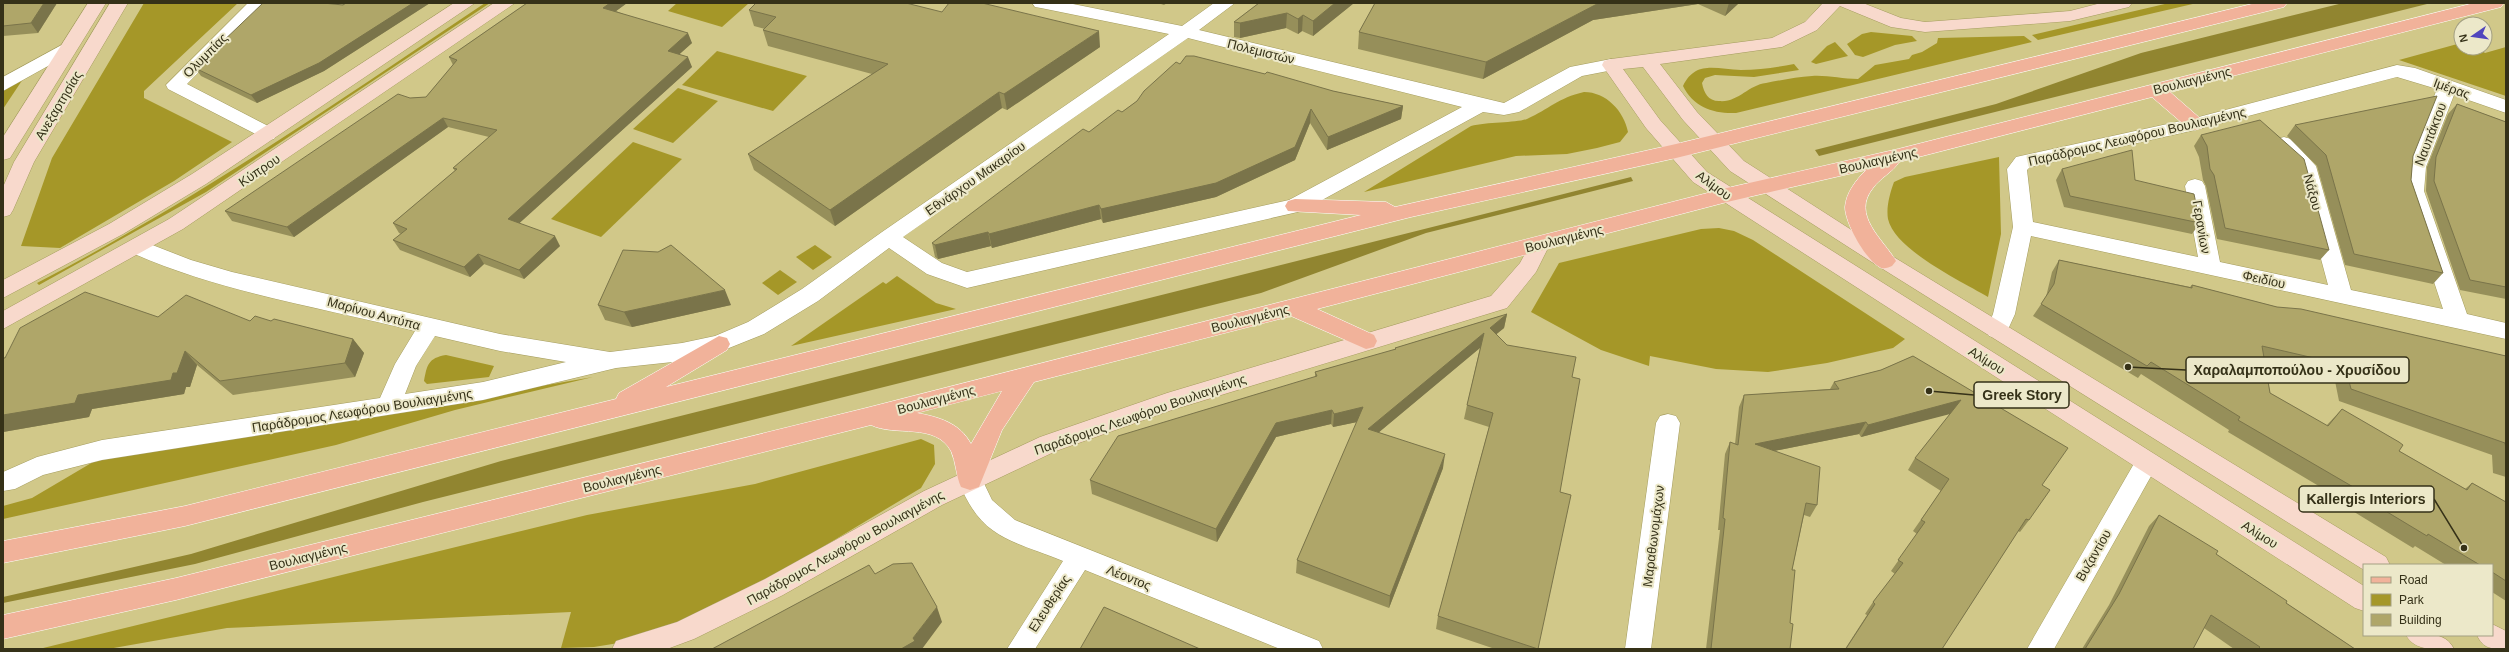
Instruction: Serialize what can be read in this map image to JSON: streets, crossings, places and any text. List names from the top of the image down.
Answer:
{
  "streets": {
    "main road": [
      "Βουλιαγμένης",
      "Ανεξαρτησίας",
      "Παράδρομος Λεωφόρου Βουλιαγμένης",
      "Κύπρου",
      "Αλίμου"
    ],
    "street": [
      "Πολεμιστών",
      "Ολυμπίας",
      "Ιμέρας",
      "Ναυπάκτου",
      "Εθνάρχου Μακαρίου",
      "Νάξου",
      "Γερανίων",
      "Φειδίου",
      "Μαρίνου Αντύπα",
      "Μαραθωνομάχων",
      "Βυζαντίου",
      "Λέοντος",
      "Ελευθερίας"
    ]
  },
  "crossings": [
    ["Πολεμιστών", "Εθνάρχου Μακαρίου"],
    ["Ολυμπίας", "Κύπρου"],
    ["Βουλιαγμένης", "Παράδρομος Λεωφόρου Βουλιαγμένης"],
    ["Βουλιαγμένης", "Αλίμου"],
    ["Ιμέρας", "Ναυπάκτου"],
    ["Ιμέρας", "Παράδρομος Λεωφόρου Βουλιαγμένης"],
    ["Ναυπάκτου", "Φειδίου"],
    ["Παράδρομος Λεωφόρου Βουλιαγμένης", "Εθνάρχου Μακαρίου"],
    ["Παράδρομος Λεωφόρου Βουλιαγμένης", "Νάξου"],
    ["Παράδρομος Λεωφόρου Βουλιαγμένης", "Φειδίου"],
    ["Παράδρομος Λεωφόρου Βουλιαγμένης", "Μαρίνου Αντύπα"],
    ["Παράδρομος Λεωφόρου Βουλιαγμένης", "Λέοντος"],
    ["Κύπρου", "Μαρίνου Αντύπα"],
    ["Αλίμου", "Βυζαντίου"],
    ["Νάξου", "Φειδίου"],
    ["Γερανίων", "Φειδίου"],
    ["Λέοντος", "Ελευθερίας"]
  ],
  "places": ["Χαραλαμποπούλου - Χρυσίδου", "Greek Story", "Kallergis Interiors"],
  "legend": ["Road", "Park", "Building"],
  "north": "left"
}
